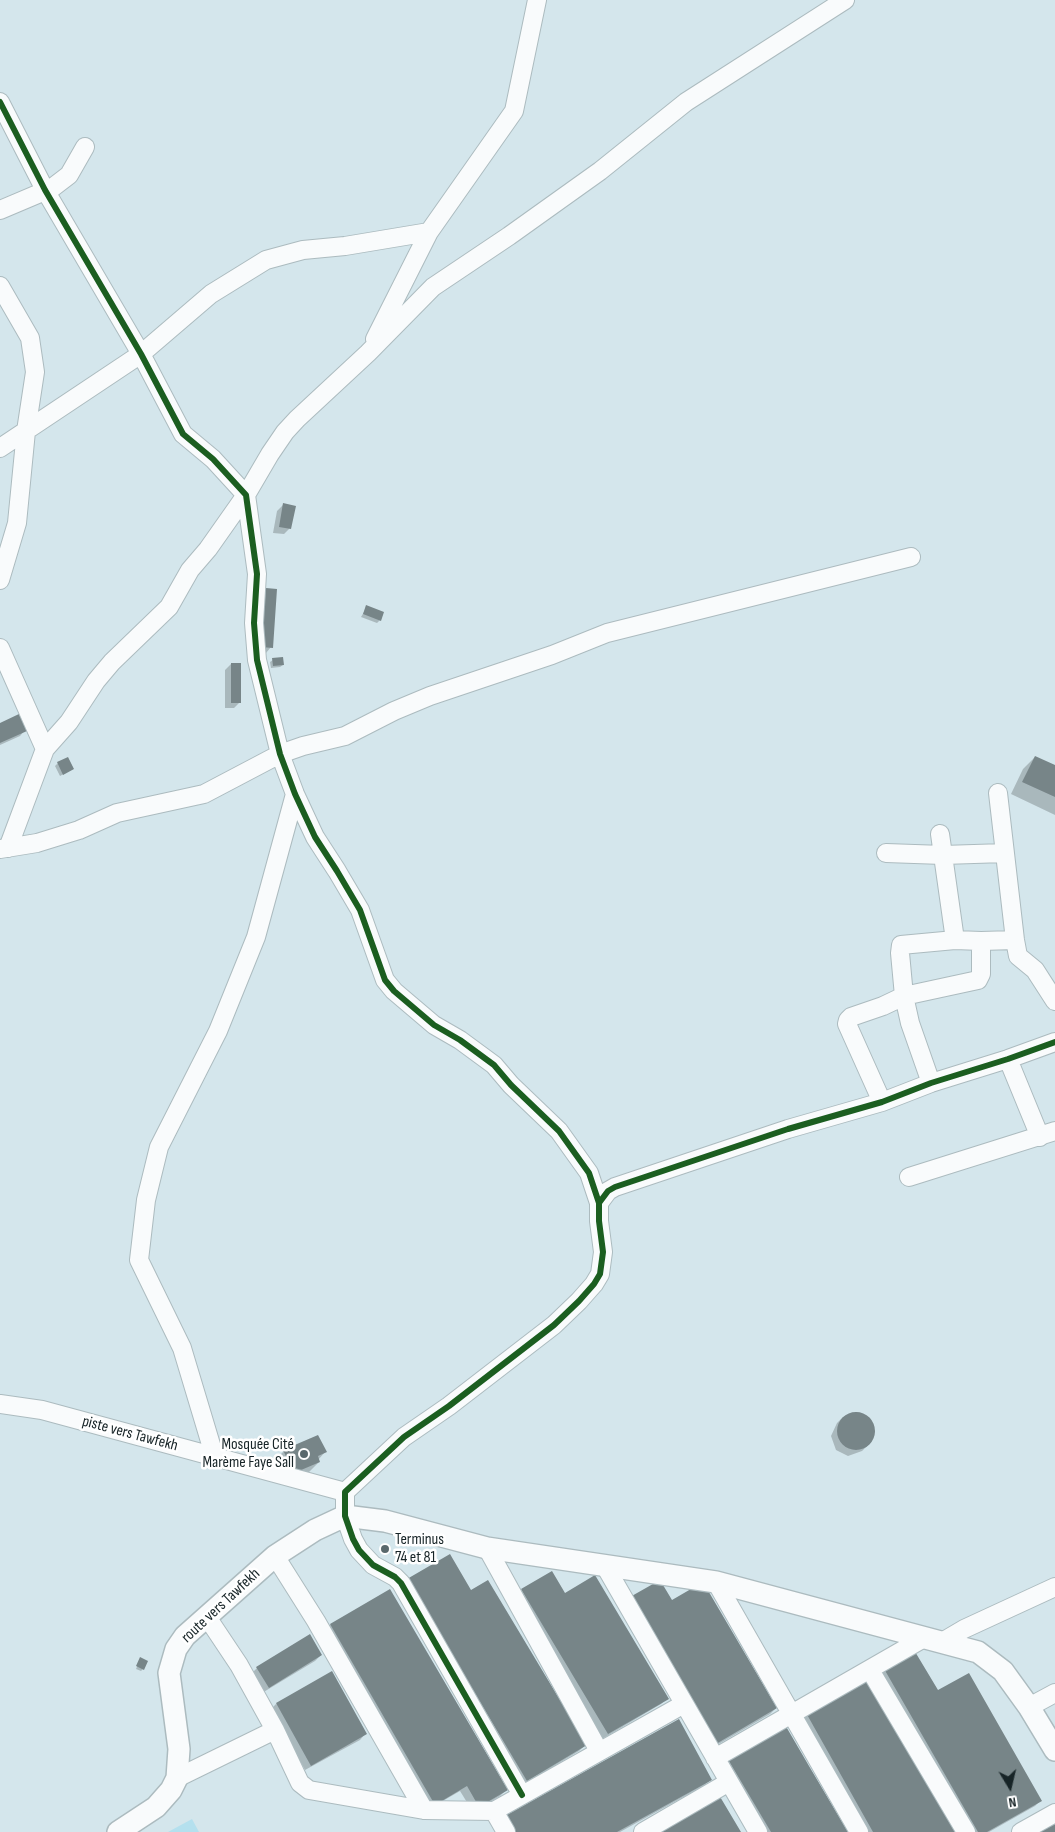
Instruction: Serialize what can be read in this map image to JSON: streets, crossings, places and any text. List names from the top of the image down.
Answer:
{
  "streets": {
    "street": ["piste vers Tawfekh", "route vers Tawfekh"]
  },
  "places": ["Mosquée Cité Marème Faye Sall", "Terminus 74 et 81"],
  "north": "bottom"
}
